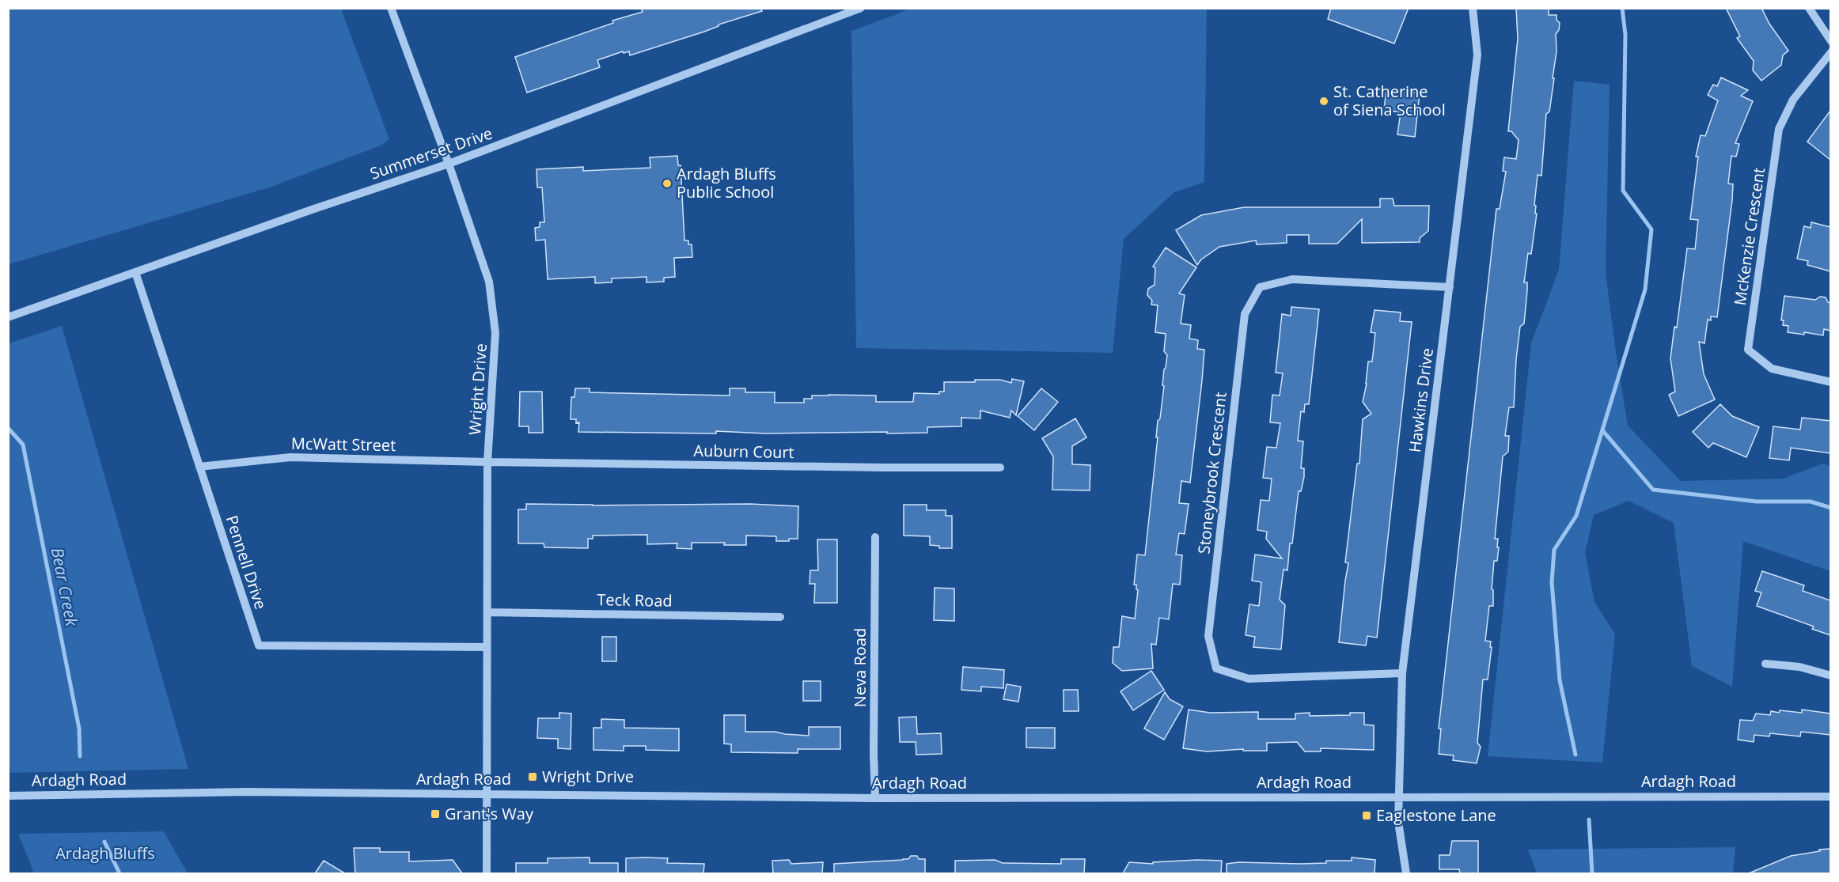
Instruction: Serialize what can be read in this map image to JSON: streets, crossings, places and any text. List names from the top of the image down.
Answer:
{
  "streets": {
    "street": [
      "Summerset Drive",
      "McKenzie Crescent",
      "Wright Drive",
      "Hawkins Drive",
      "McWatt Street",
      "Auburn Court",
      "Stoneybrook Crescent",
      "Pennell Drive",
      "Teck Road",
      "Neva Road",
      "Ardagh Road"
    ]
  },
  "crossings": [
    ["Summerset Drive", "Wright Drive"],
    ["Summerset Drive", "Pennell Drive"],
    ["Wright Drive", "McWatt Street"],
    ["Wright Drive", "Auburn Court"],
    ["Wright Drive", "Pennell Drive"],
    ["Wright Drive", "Teck Road"],
    ["Wright Drive", "Ardagh Road"],
    ["Hawkins Drive", "Stoneybrook Crescent"],
    ["Hawkins Drive", "Ardagh Road"],
    ["McWatt Street", "Auburn Court"],
    ["McWatt Street", "Pennell Drive"],
    ["Neva Road", "Ardagh Road"]
  ],
  "water": ["Bear Creek"],
  "parks": ["Ardagh Bluffs"],
  "places": {
    "other": ["St. Catherine of Siena School", "Ardagh Bluffs Public School"],
    "transit": ["Wright Drive", "Grant's Way", "Eaglestone Lane"]
  }
}
